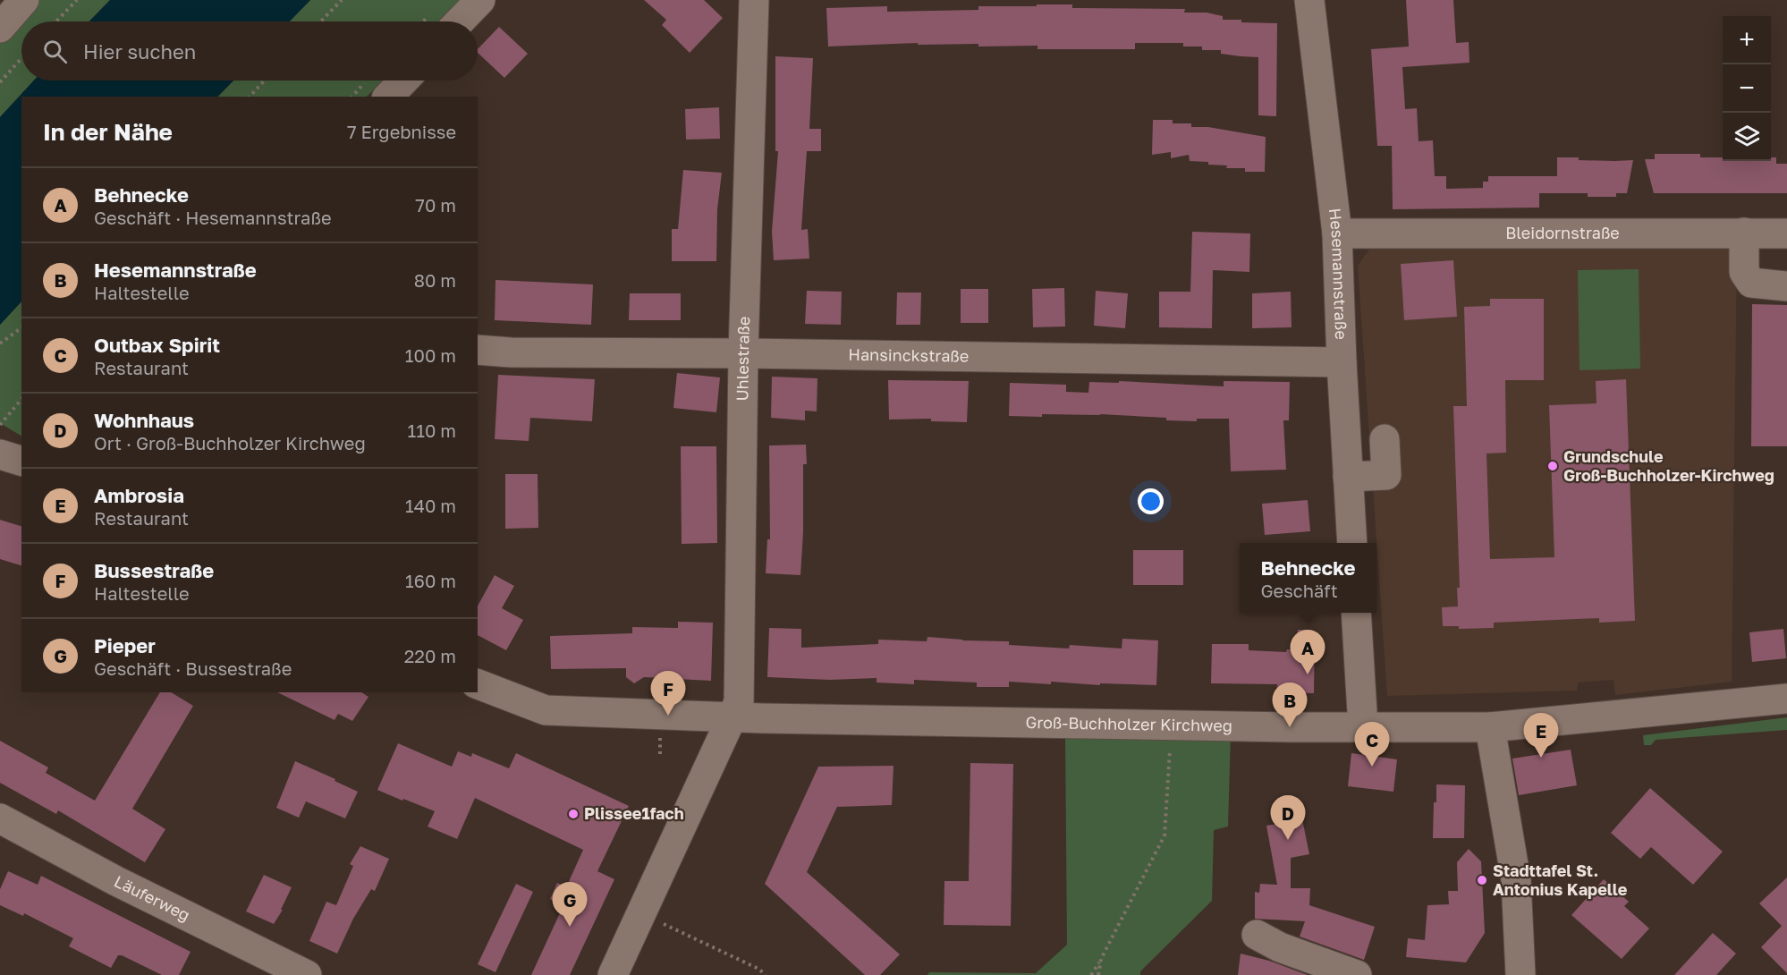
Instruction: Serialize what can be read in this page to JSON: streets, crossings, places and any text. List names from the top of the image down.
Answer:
{
  "streets": {
    "street": [
      "Bleidornstraße",
      "Hesemannstraße",
      "Hansinckstraße",
      "Uhlestraße",
      "Groß-Buchholzer Kirchweg",
      "Läuferweg"
    ]
  },
  "crossings": [
    ["Bleidornstraße", "Hesemannstraße"],
    ["Hesemannstraße", "Hansinckstraße"],
    ["Hansinckstraße", "Uhlestraße"],
    ["Uhlestraße", "Groß-Buchholzer Kirchweg"]
  ],
  "places": ["Grundschule Groß-Buchholzer-Kirchweg", "Plissee1fach", "Stadttafel St. Antonius Kapelle"],
  "page": {
    "map_buttons": ["+", "−"],
    "search": "Hier suchen",
    "heading": ["In der Nähe", "7 Ergebnisse"],
    "list": [
      {
        "mark": "A",
        "name": "Behnecke",
        "note": "Geschäft · Hesemannstraße",
        "value": "70 m"
      },
      {
        "mark": "B",
        "name": "Hesemannstraße",
        "note": "Haltestelle",
        "value": "80 m"
      },
      {
        "mark": "C",
        "name": "Outbax Spirit",
        "note": "Restaurant",
        "value": "100 m"
      },
      {
        "mark": "D",
        "name": "Wohnhaus",
        "note": "Ort · Groß-Buchholzer Kirchweg",
        "value": "110 m"
      },
      {
        "mark": "E",
        "name": "Ambrosia",
        "note": "Restaurant",
        "value": "140 m"
      },
      {
        "mark": "F",
        "name": "Bussestraße",
        "note": "Haltestelle",
        "value": "160 m"
      },
      {
        "mark": "G",
        "name": "Pieper",
        "note": "Geschäft · Bussestraße",
        "value": "220 m"
      }
    ],
    "popup": ["Behnecke", "Geschäft"],
    "pins": [
      "A",
      "F",
      "B",
      "E",
      "C",
      "D",
      "G"
    ]
  }
}
